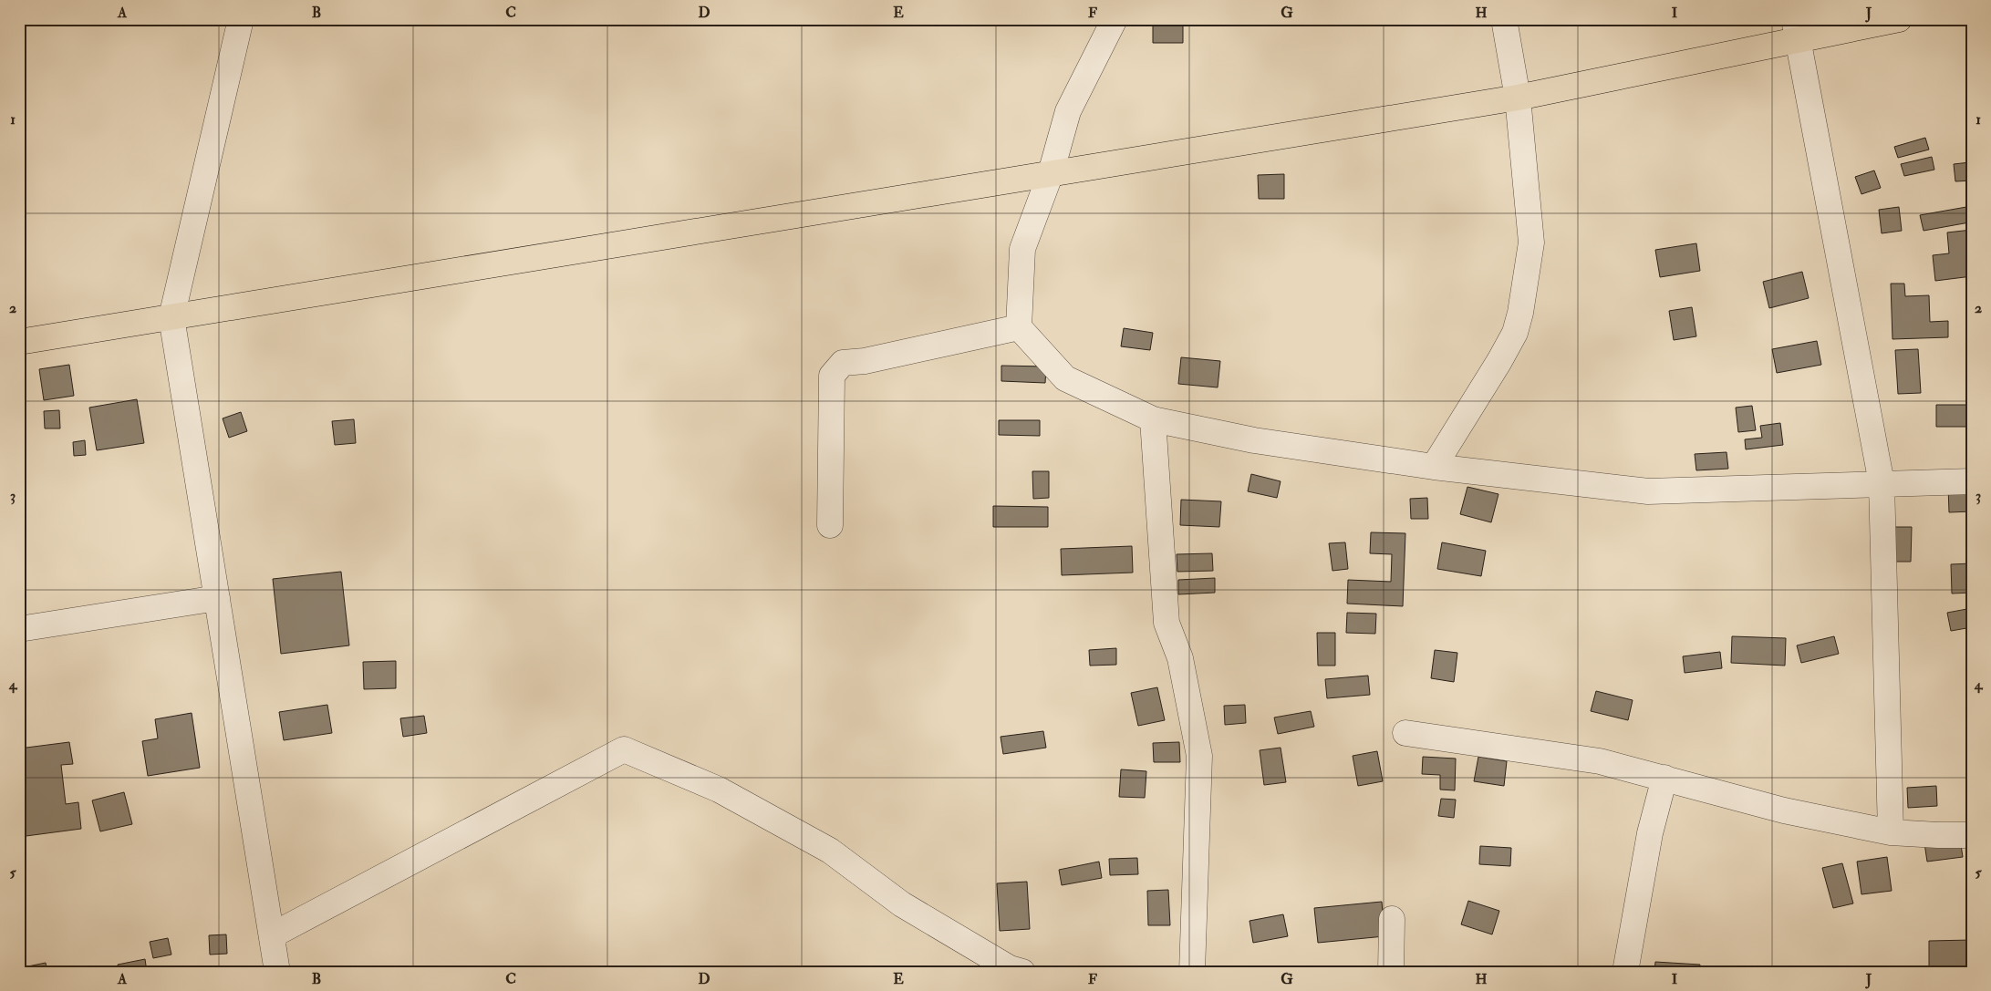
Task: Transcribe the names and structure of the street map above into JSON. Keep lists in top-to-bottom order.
{
  "grid": {
    "columns": [
      "A",
      "B",
      "C",
      "D",
      "E",
      "F",
      "G",
      "H",
      "I",
      "J"
    ],
    "rows": [
      "1",
      "2",
      "3",
      "4",
      "5"
    ]
  }
}
